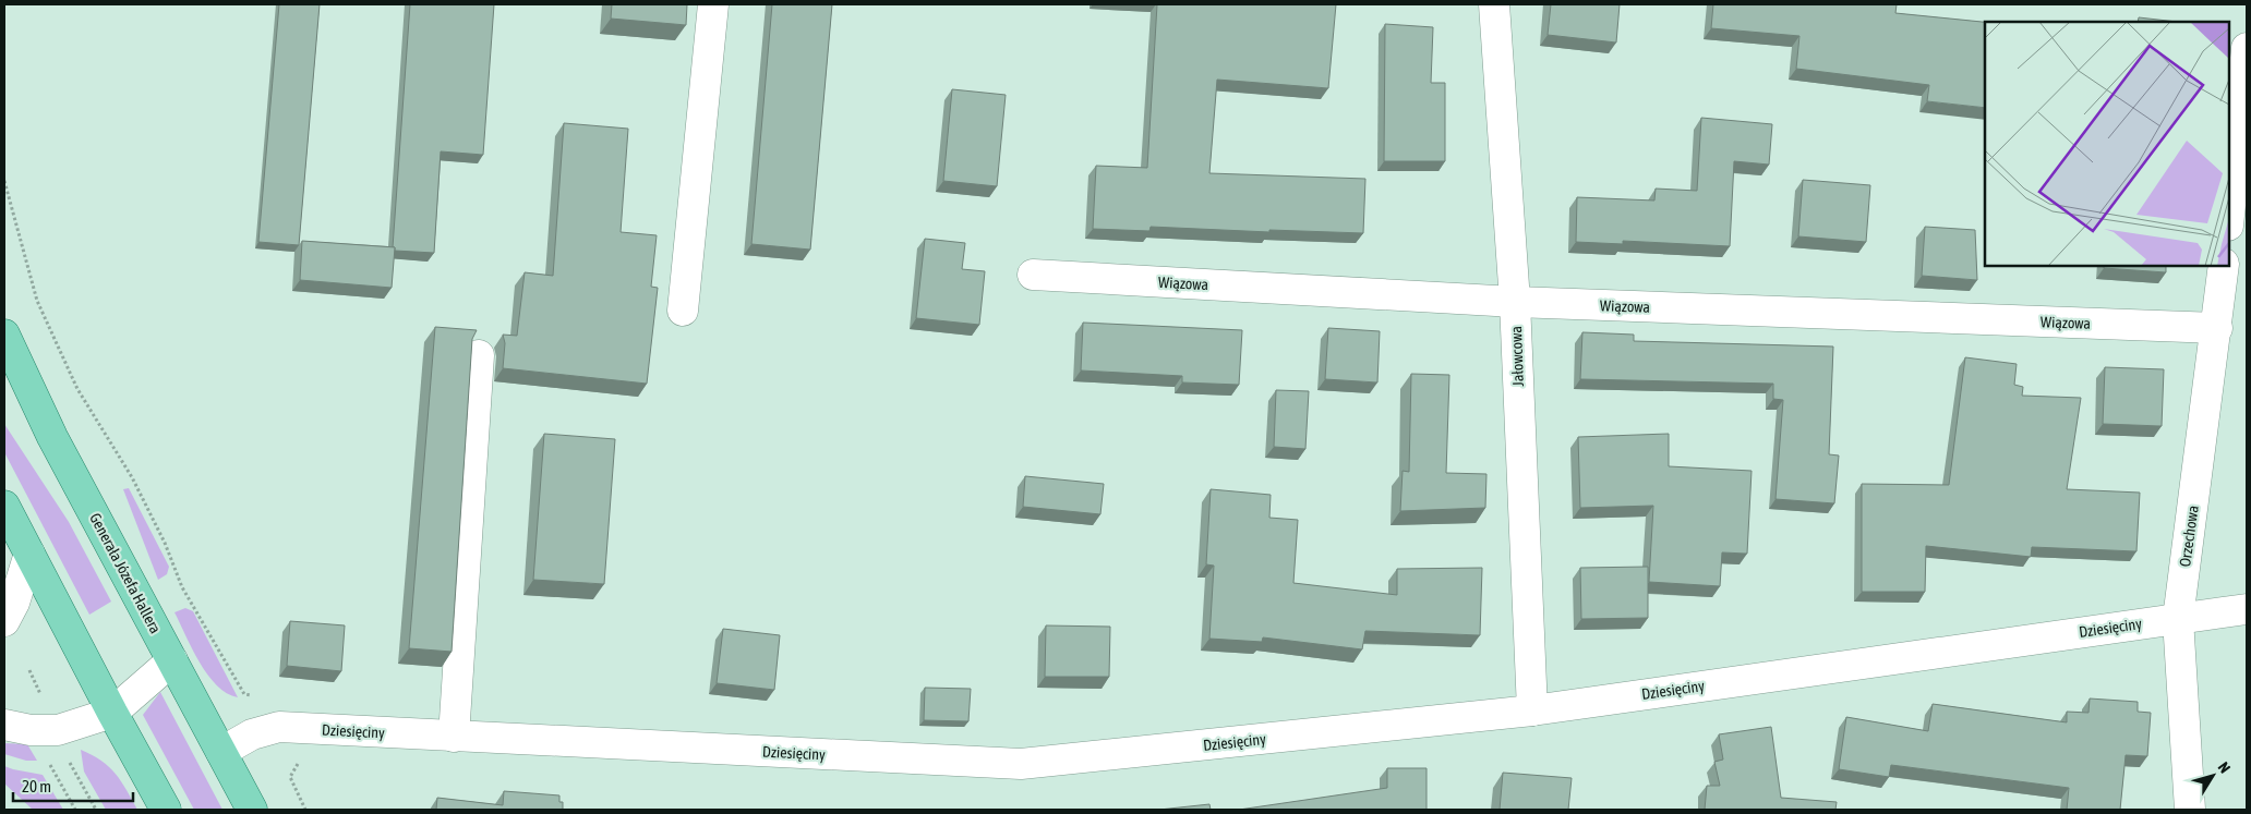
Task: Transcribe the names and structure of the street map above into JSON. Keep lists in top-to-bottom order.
{
  "streets": {
    "main road": ["Generała Józefa Hallera"],
    "street": [
      "Wiązowa",
      "Jałowcowa",
      "Orzechowa",
      "Dziesięciny"
    ]
  },
  "crossings": [
    ["Wiązowa", "Jałowcowa"],
    ["Wiązowa", "Orzechowa"],
    ["Jałowcowa", "Dziesięciny"],
    ["Orzechowa", "Dziesięciny"],
    ["Generała Józefa Hallera", "Dziesięciny"]
  ],
  "scale_bar": "20 m",
  "north": "top right"
}
